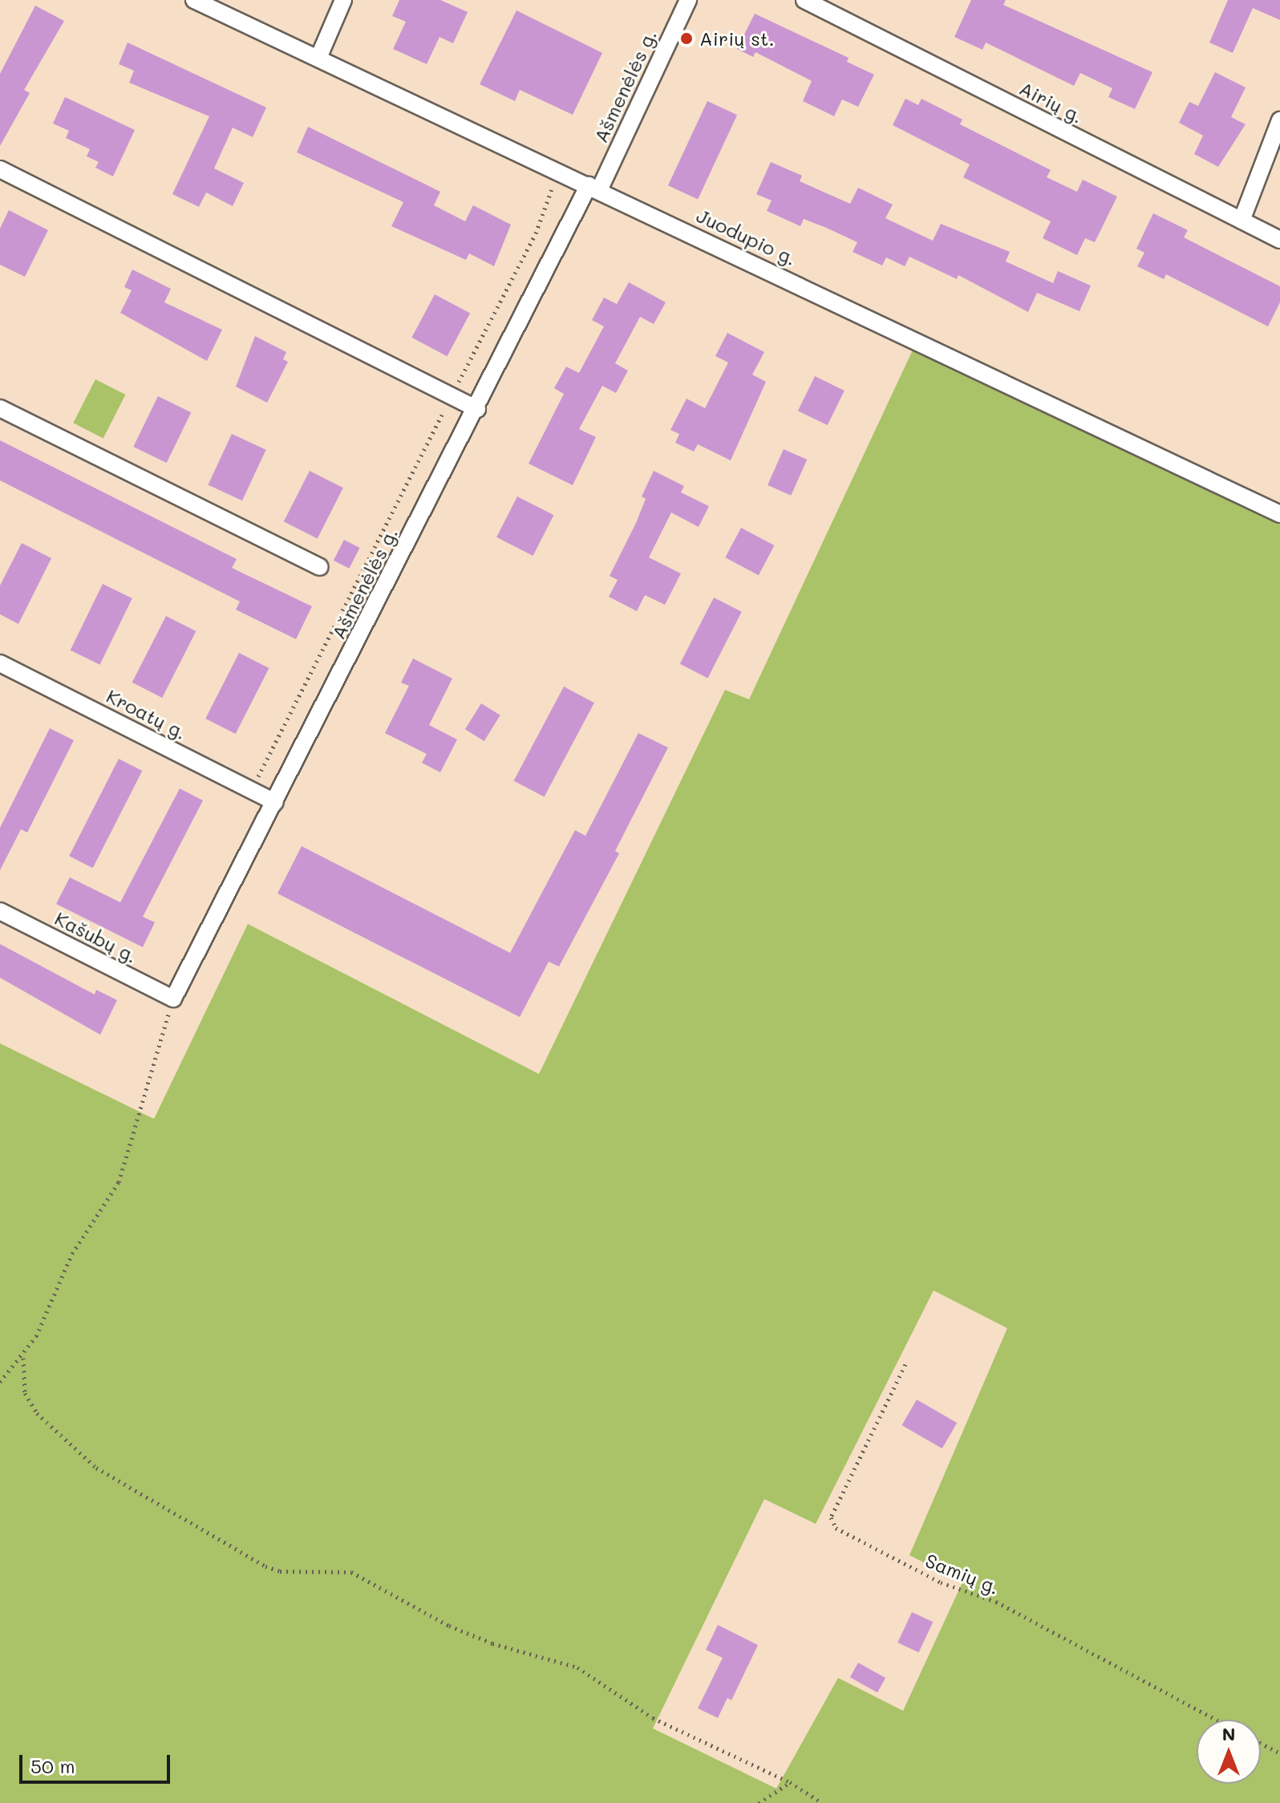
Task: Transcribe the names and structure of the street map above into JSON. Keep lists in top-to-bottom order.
{
  "streets": {
    "street": [
      "Ašmenėlės g.",
      "Airių g.",
      "Juodupio g.",
      "Kroatų g.",
      "Kašubų g."
    ],
    "path": ["Samių g."]
  },
  "crossings": [
    ["Ašmenėlės g.", "Juodupio g."],
    ["Ašmenėlės g.", "Kroatų g."],
    ["Ašmenėlės g.", "Kašubų g."]
  ],
  "places": ["Airių st."],
  "scale_bar": "50 m",
  "north": "top"
}
